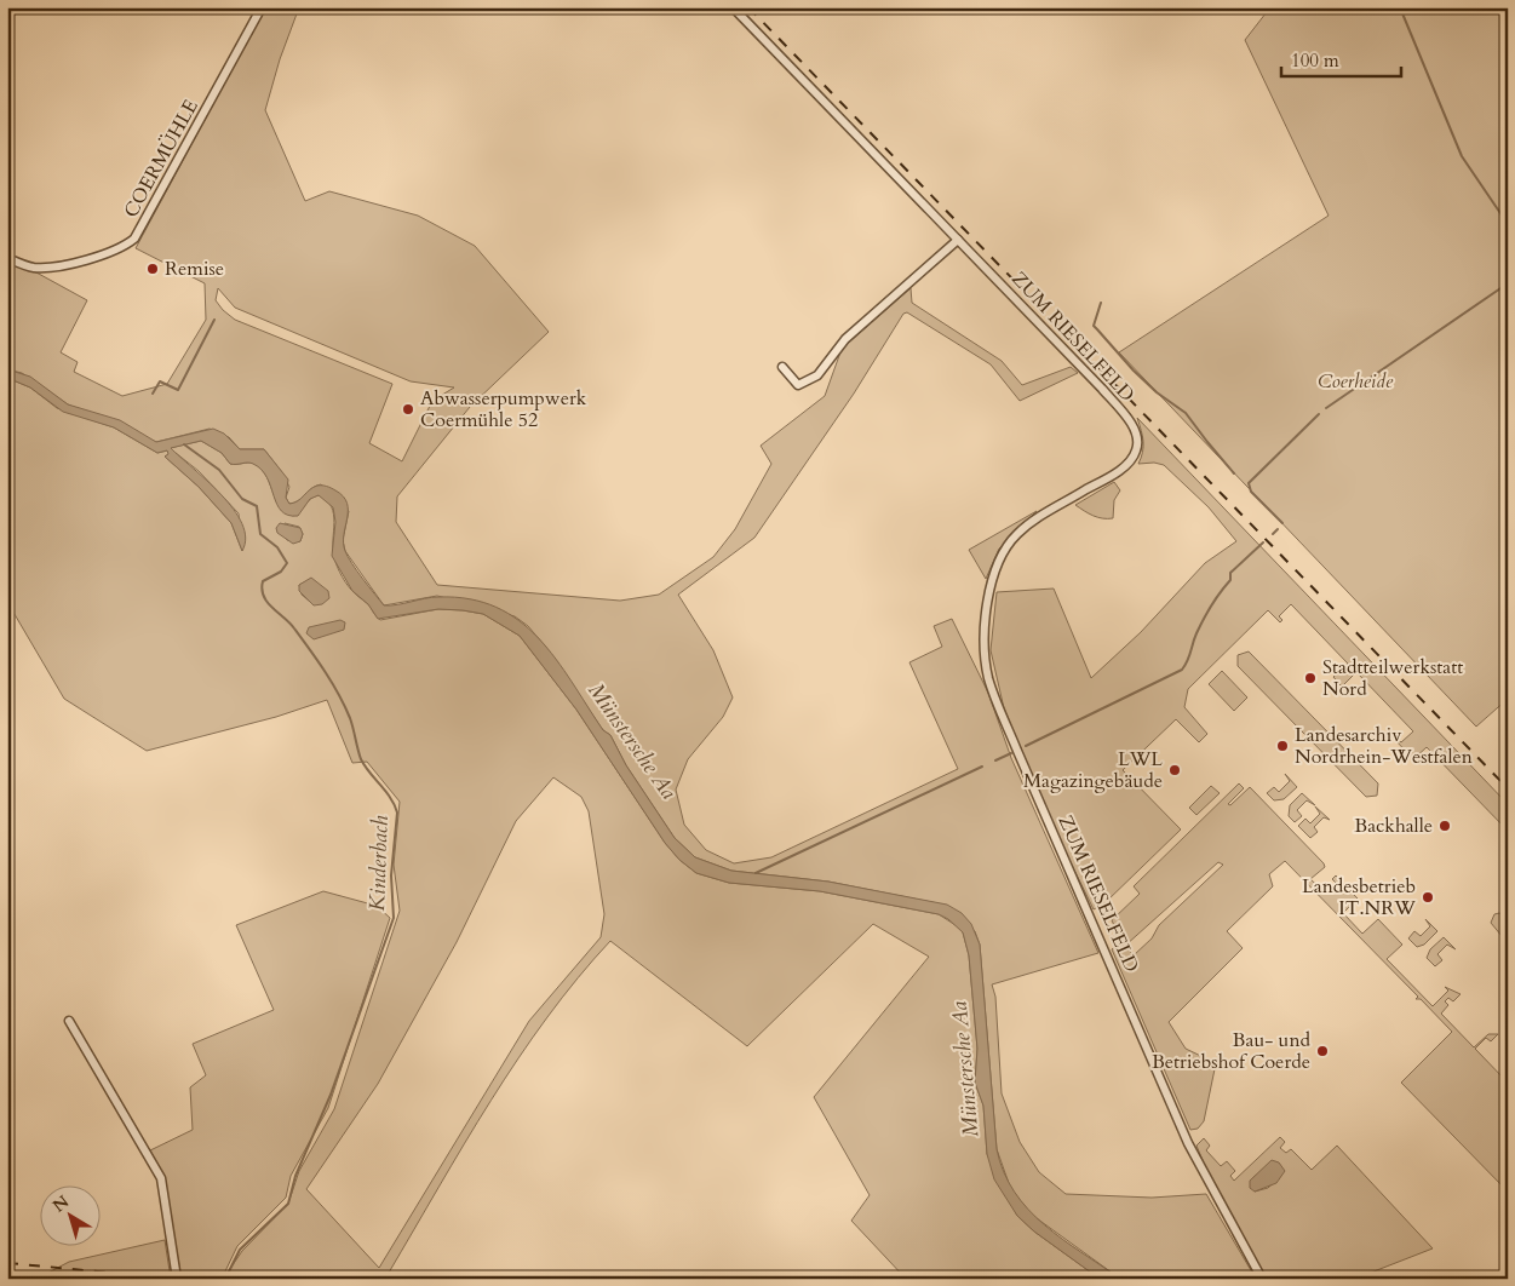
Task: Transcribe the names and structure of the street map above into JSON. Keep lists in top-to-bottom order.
{
  "streets": {
    "street": ["COERMÜHLE", "ZUM RIESELFELD"]
  },
  "water": ["Münstersche Aa", "Kinderbach"],
  "parks": ["Coerheide"],
  "places": [
    "Remise",
    "Abwasserpumpwerk Coermühle 52",
    "Stadtteilwerkstatt Nord",
    "Landesarchiv Nordrhein-Westfalen",
    "LWL Magazingebäude",
    "Backhalle",
    "Landesbetrieb IT.NRW",
    "Bau- und Betriebshof Coerde"
  ],
  "scale_bar": "100 m",
  "north": "top left"
}
